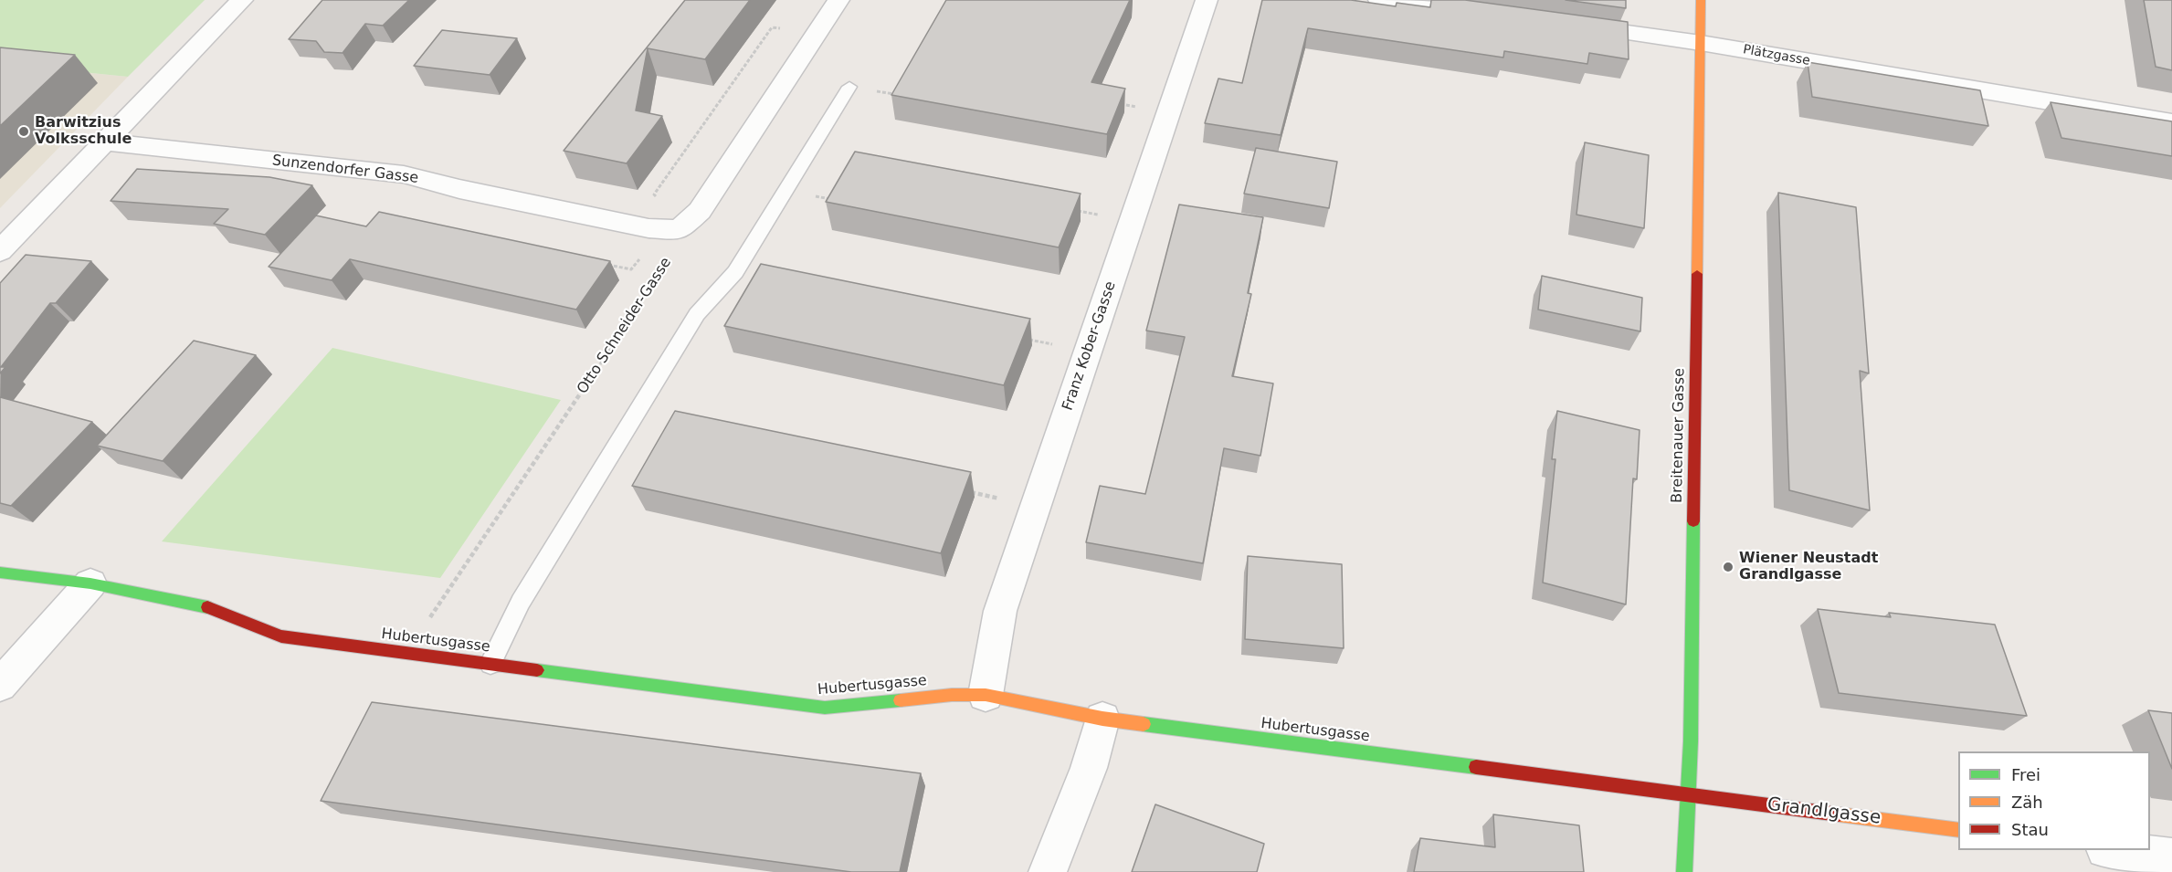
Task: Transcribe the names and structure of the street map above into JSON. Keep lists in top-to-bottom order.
{
  "streets": {
    "street": [
      "Plätzgasse",
      "Sunzendorfer Gasse",
      "Franz Kober-Gasse",
      "Breitenauer Gasse",
      "Hubertusgasse",
      "Grandlgasse"
    ],
    "path": ["Otto Schneider-Gasse"]
  },
  "crossings": [
    ["Plätzgasse", "Breitenauer Gasse"],
    ["Sunzendorfer Gasse", "Otto Schneider-Gasse"],
    ["Otto Schneider-Gasse", "Hubertusgasse"],
    ["Franz Kober-Gasse", "Hubertusgasse"],
    ["Breitenauer Gasse", "Hubertusgasse"],
    ["Breitenauer Gasse", "Grandlgasse"],
    ["Hubertusgasse", "Grandlgasse"]
  ],
  "places": ["Barwitzius Volksschule", "Wiener Neustadt Grandlgasse"],
  "legend": ["Frei", "Zäh", "Stau"]
}
